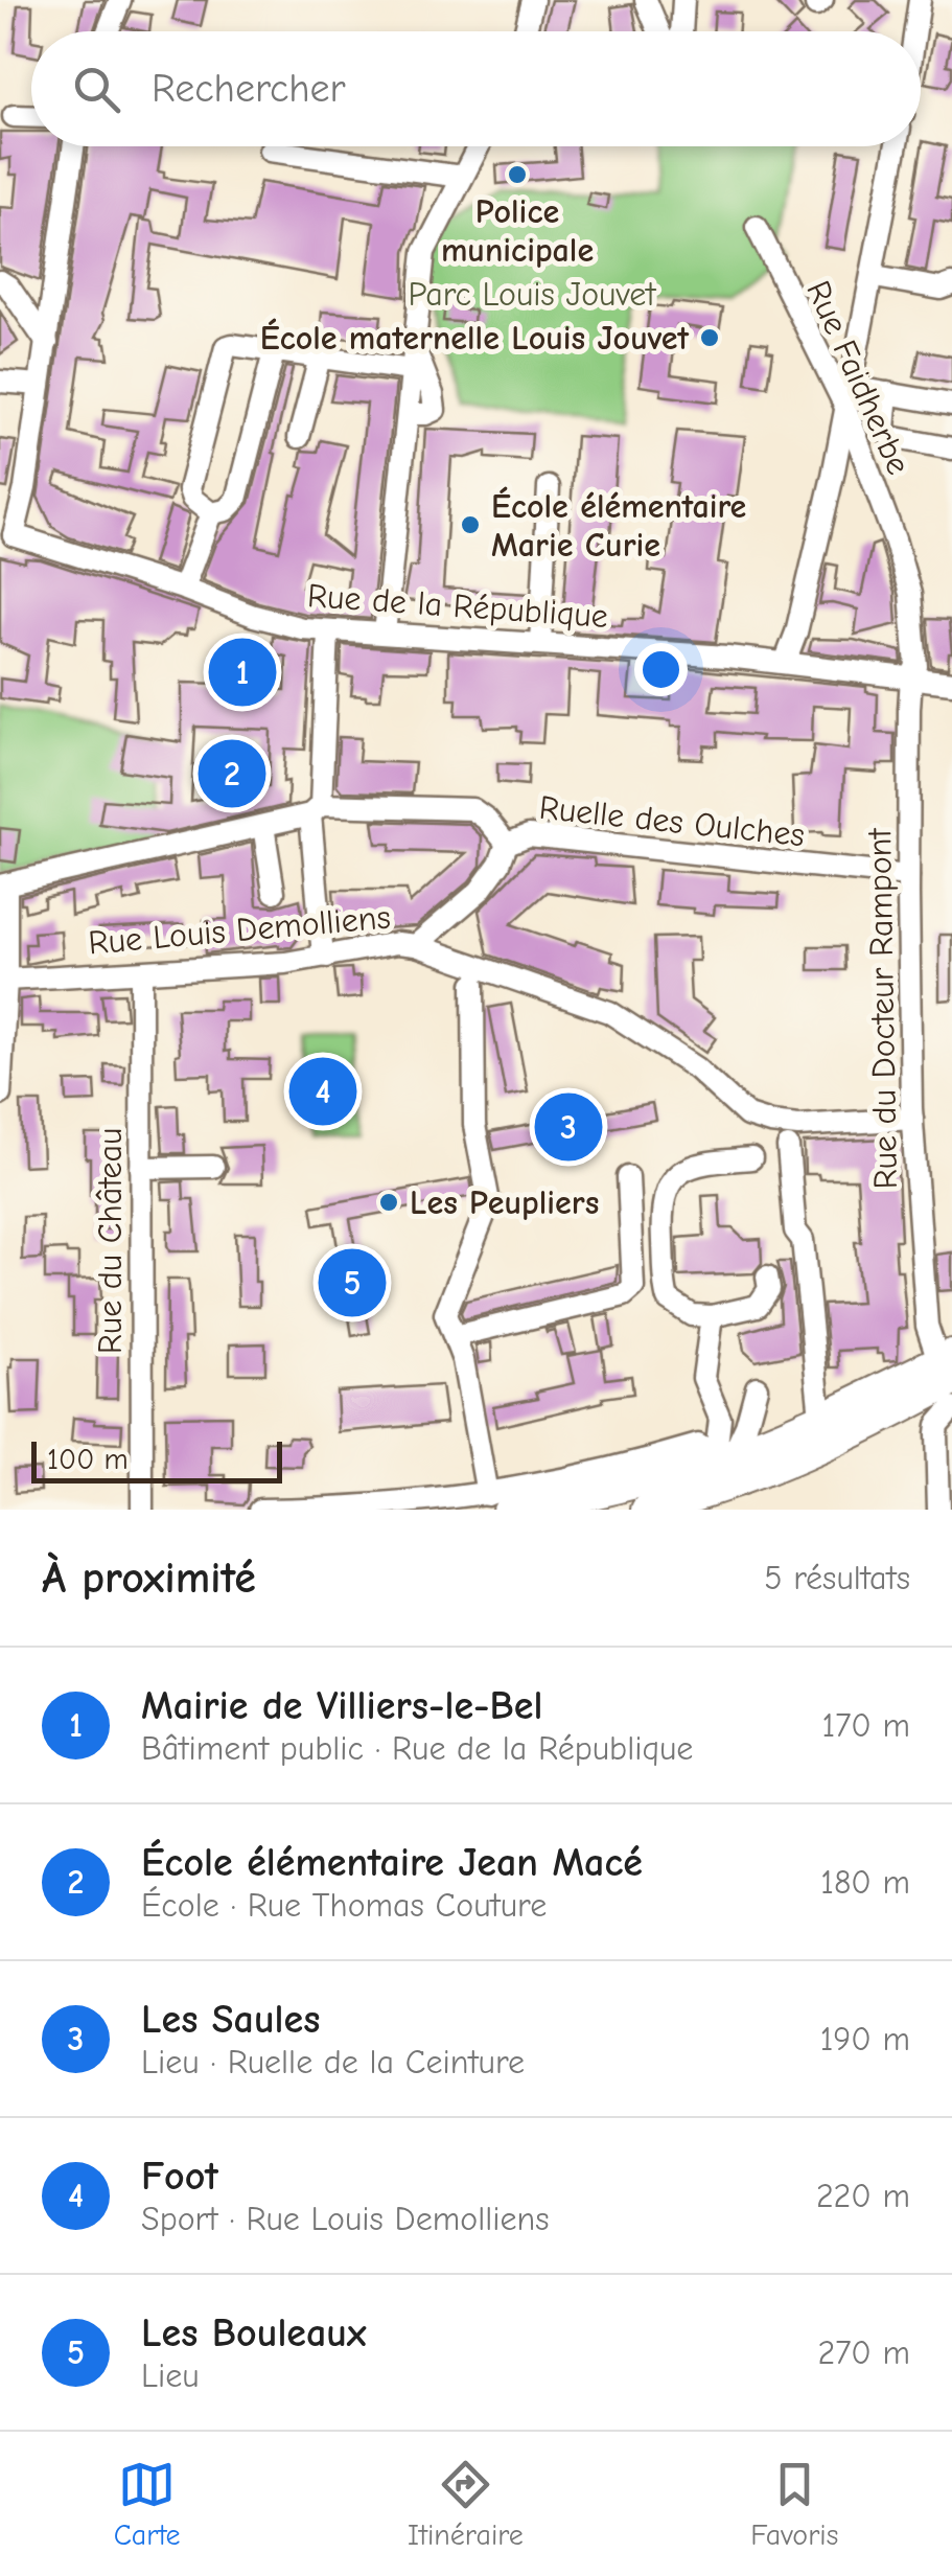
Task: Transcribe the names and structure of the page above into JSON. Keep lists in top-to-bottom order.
{
  "streets": {
    "street": [
      "Rue Faidherbe",
      "Rue de la République",
      "Ruelle des Oulches",
      "Rue Louis Demolliens",
      "Rue du Docteur Rampont",
      "Rue du Château"
    ]
  },
  "crossings": [
    ["Rue Faidherbe", "Rue de la République"],
    ["Rue Faidherbe", "Rue du Docteur Rampont"],
    ["Rue de la République", "Rue du Docteur Rampont"],
    ["Ruelle des Oulches", "Rue Louis Demolliens"],
    ["Ruelle des Oulches", "Rue du Docteur Rampont"],
    ["Rue Louis Demolliens", "Rue du Château"]
  ],
  "parks": ["Parc Louis Jouvet"],
  "places": [
    "Police municipale",
    "École maternelle Louis Jouvet",
    "École élémentaire Marie Curie",
    "Les Peupliers"
  ],
  "scale_bar": "100 m",
  "page": {
    "search": "Rechercher",
    "pins": [
      "1",
      "2",
      "4",
      "3",
      "5"
    ],
    "scale": "100 m",
    "heading": ["À proximité", "5 résultats"],
    "list": [
      {
        "mark": "1",
        "name": "Mairie de Villiers-le-Bel",
        "note": "Bâtiment public · Rue de la République",
        "value": "170 m"
      },
      {
        "mark": "2",
        "name": "École élémentaire Jean Macé",
        "note": "École · Rue Thomas Couture",
        "value": "180 m"
      },
      {
        "mark": "3",
        "name": "Les Saules",
        "note": "Lieu · Ruelle de la Ceinture",
        "value": "190 m"
      },
      {
        "mark": "4",
        "name": "Foot",
        "note": "Sport · Rue Louis Demolliens",
        "value": "220 m"
      },
      {
        "mark": "5",
        "name": "Les Bouleaux",
        "note": "Lieu",
        "value": "270 m"
      }
    ],
    "nav": ["Carte", "Itinéraire", "Favoris"]
  }
}
